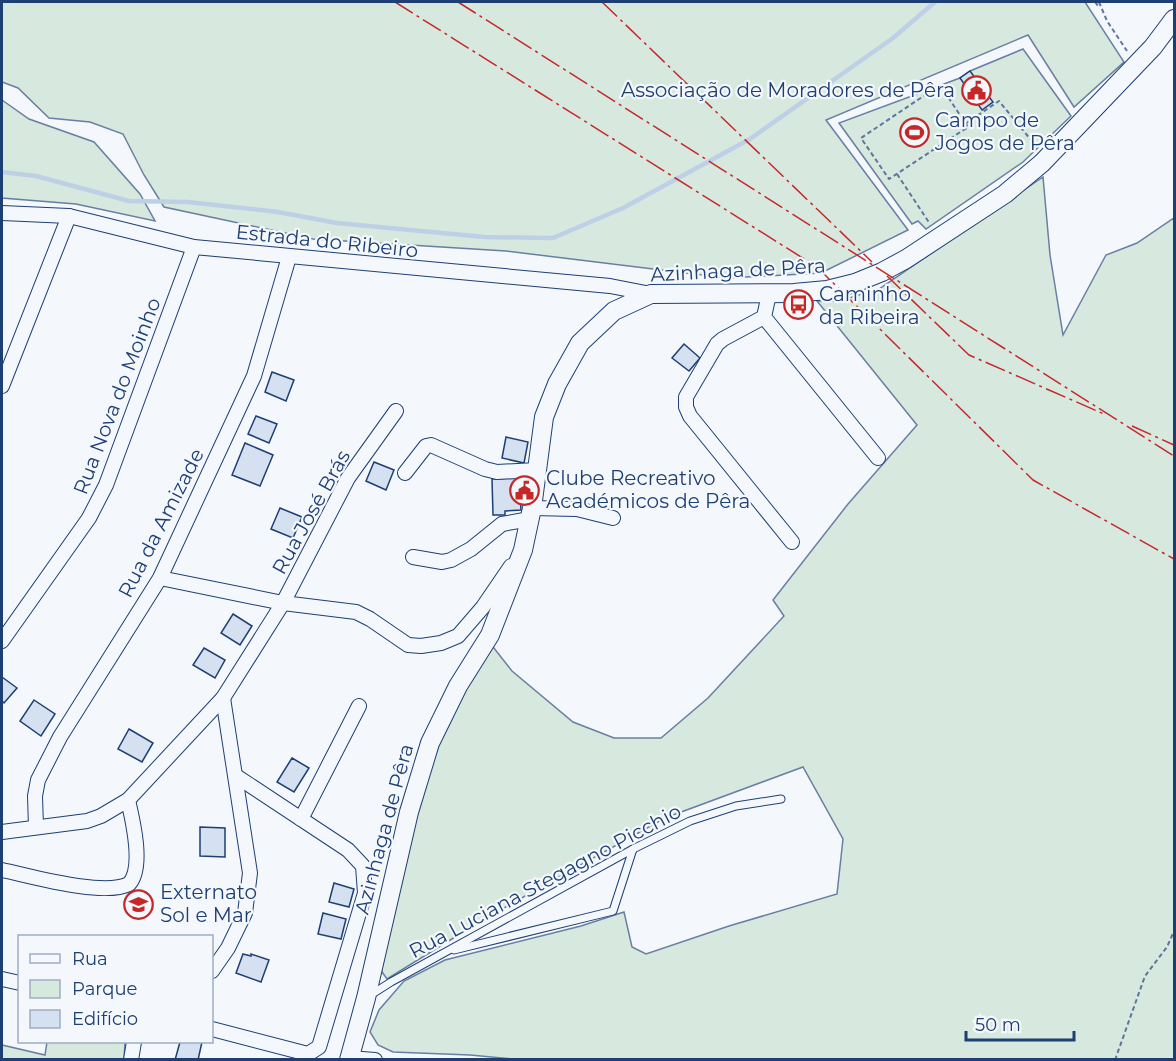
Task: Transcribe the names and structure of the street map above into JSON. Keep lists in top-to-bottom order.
{
  "streets": {
    "street": [
      "Estrada do Ribeiro",
      "Azinhaga de Pêra",
      "Rua Nova do Moinho",
      "Rua José Brás",
      "Rua da Amizade"
    ],
    "lane": ["Rua Luciana Stegagno Picchio"]
  },
  "crossings": [
    ["Estrada do Ribeiro", "Azinhaga de Pêra"],
    ["Estrada do Ribeiro", "Rua Nova do Moinho"],
    ["Estrada do Ribeiro", "Rua da Amizade"],
    ["Azinhaga de Pêra", "Rua Luciana Stegagno Picchio"],
    ["Rua José Brás", "Rua da Amizade"]
  ],
  "places": {
    "public building": ["Associação de Moradores de Pêra", "Clube Recreativo Académicos de Pêra"],
    "sports": ["Campo de Jogos de Pêra"],
    "bus stop": ["Caminho da Ribeira"],
    "school or university": ["Externato Sol e Mar"]
  },
  "legend": ["Rua", "Parque", "Edifício"],
  "scale_bar": "50 m"
}
